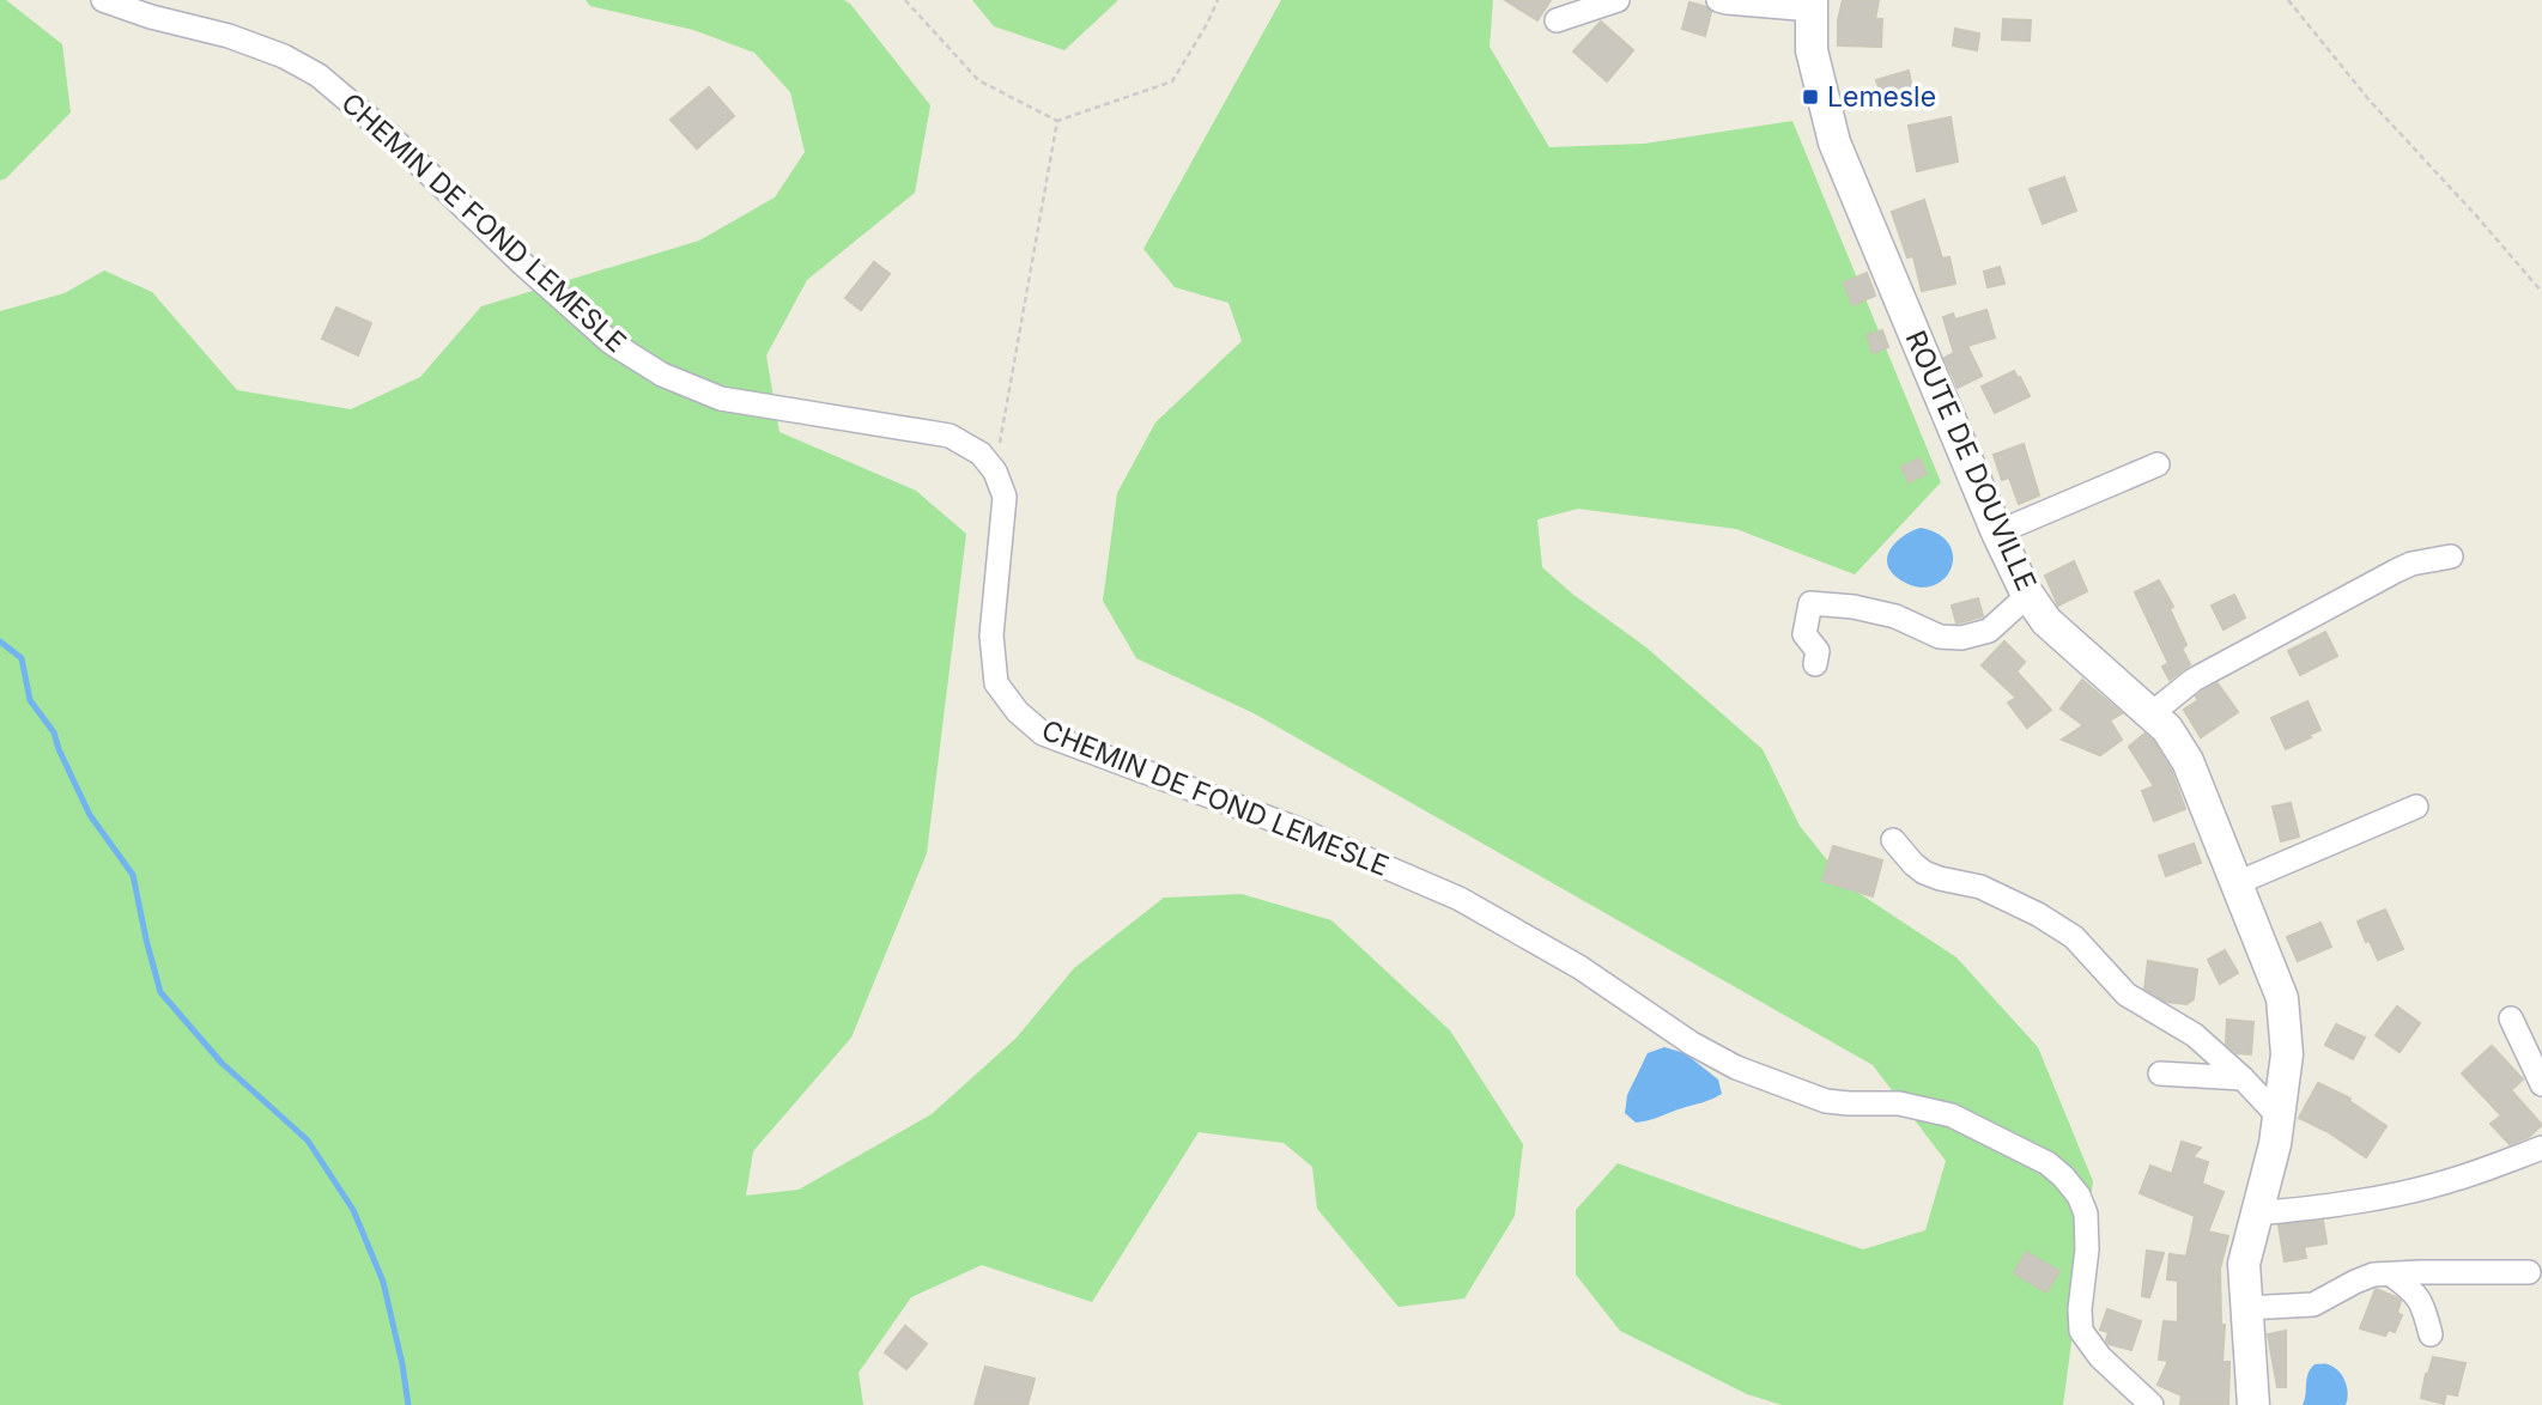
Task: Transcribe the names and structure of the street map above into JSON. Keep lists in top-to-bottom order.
{
  "streets": {
    "main road": ["ROUTE DE DOUVILLE"],
    "street": ["CHEMIN DE FOND LEMESLE"]
  },
  "places": {
    "transit": ["Lemesle"]
  }
}
